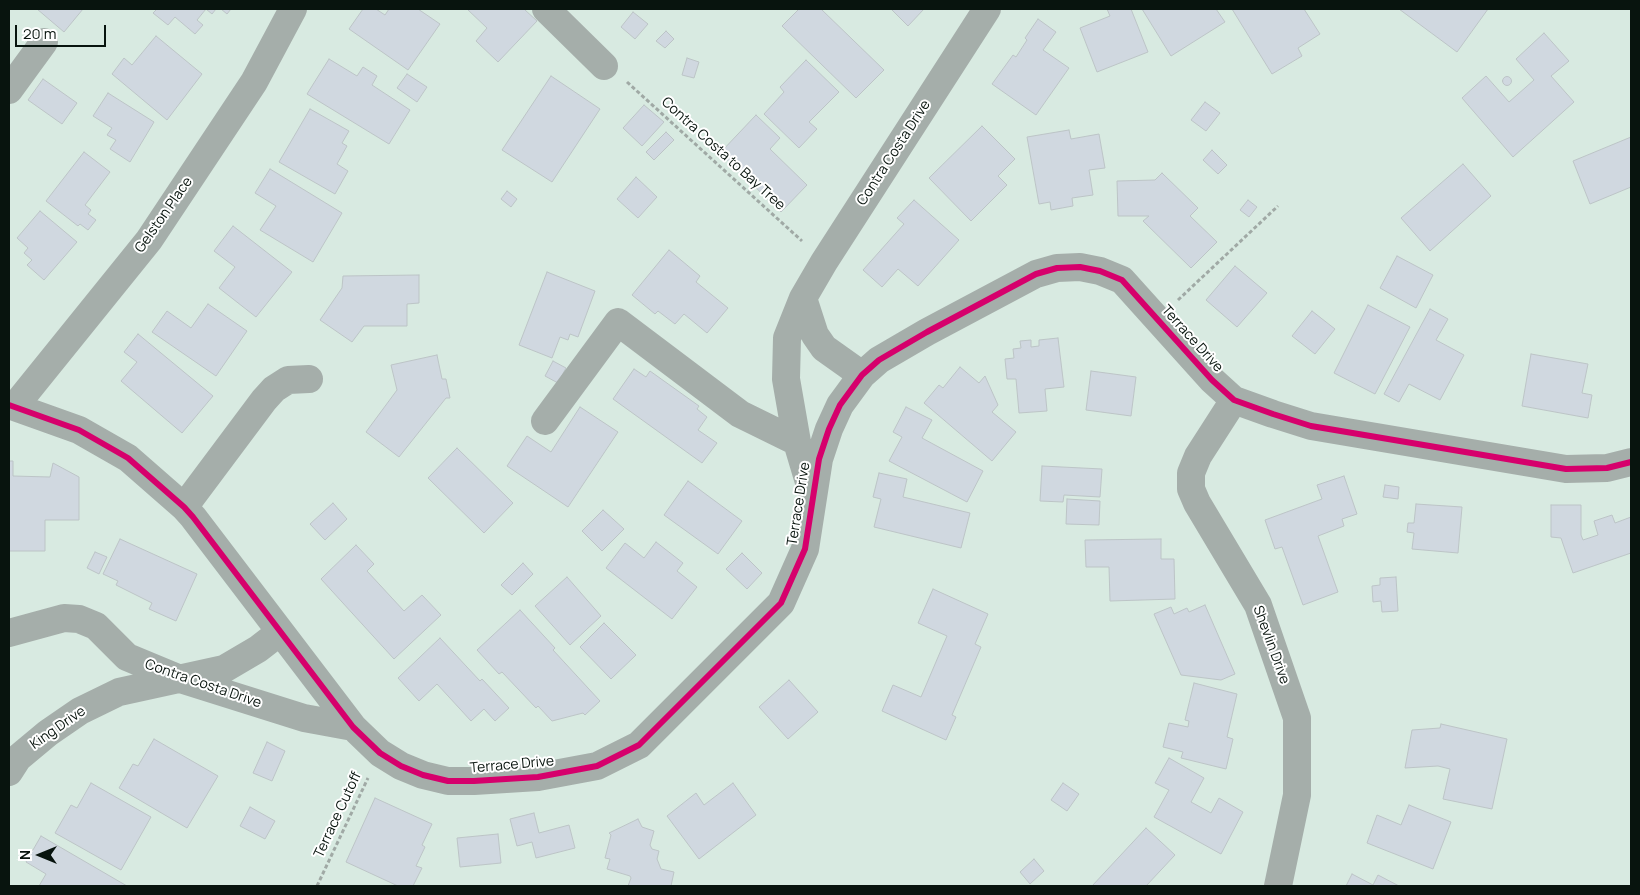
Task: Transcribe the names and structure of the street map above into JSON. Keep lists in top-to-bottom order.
{
  "streets": {
    "street": [
      "Contra Costa Drive",
      "Gelston Place",
      "Terrace Drive",
      "Shevlin Drive",
      "King Drive"
    ],
    "path": ["Contra Costa to Bay Tree", "Terrace Cutoff"]
  },
  "crossings": [
    ["Contra Costa Drive", "Contra Costa to Bay Tree"],
    ["Contra Costa Drive", "Terrace Drive"],
    ["Contra Costa Drive", "King Drive"],
    ["Gelston Place", "Terrace Drive"],
    ["Terrace Drive", "Shevlin Drive"],
    ["Terrace Drive", "King Drive"],
    ["Terrace Drive", "Terrace Cutoff"]
  ],
  "scale_bar": "20 m",
  "north": "left"
}
